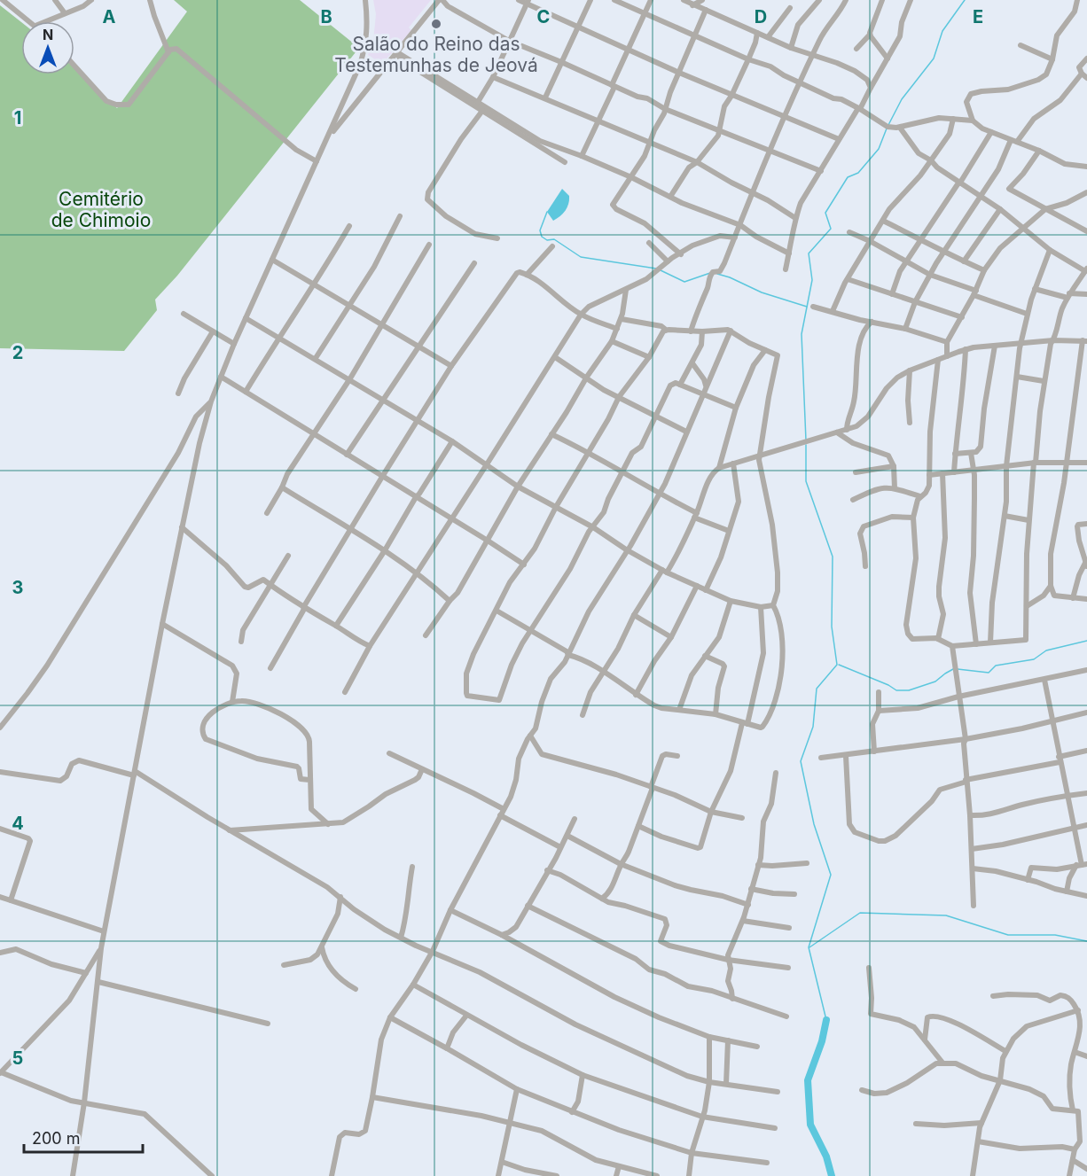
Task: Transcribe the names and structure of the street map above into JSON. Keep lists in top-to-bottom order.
{
  "parks": ["Cemitério de Chimoio"],
  "places": ["Salão do Reino das Testemunhas de Jeová"],
  "scale_bar": "200 m",
  "north": "top",
  "grid": {
    "columns": [
      "A",
      "B",
      "C",
      "D",
      "E"
    ],
    "rows": [
      "1",
      "2",
      "3",
      "4",
      "5"
    ]
  }
}
